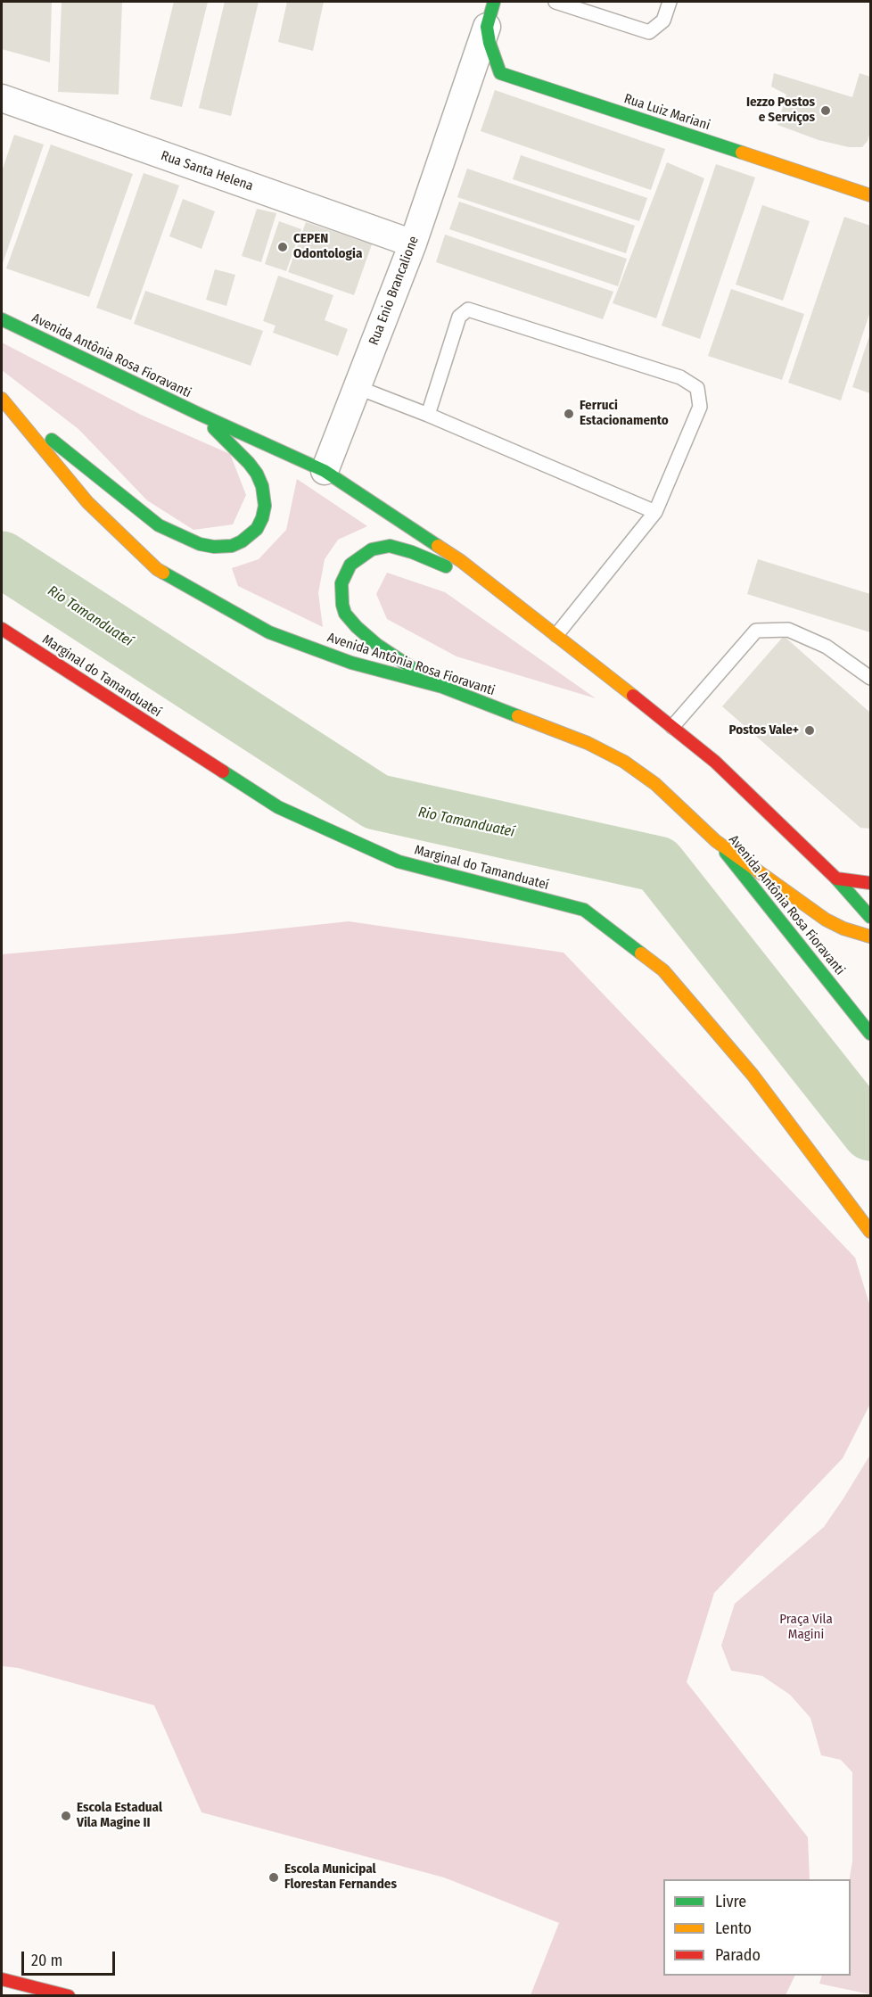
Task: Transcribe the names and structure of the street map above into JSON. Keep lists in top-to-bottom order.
{
  "streets": {
    "main road": [
      "Rua Luiz Mariani",
      "Rua Enio Brancalione",
      "Avenida Antônia Rosa Fioravanti",
      "Marginal do Tamanduateí"
    ],
    "street": ["Rua Santa Helena"]
  },
  "crossings": [
    ["Rua Luiz Mariani", "Rua Enio Brancalione"],
    ["Rua Santa Helena", "Rua Enio Brancalione"],
    ["Rua Enio Brancalione", "Avenida Antônia Rosa Fioravanti"]
  ],
  "water": ["Rio Tamanduateí"],
  "parks": ["Praça Vila Magini"],
  "places": [
    "Iezzo Postos e Serviços",
    "CEPEN Odontologia",
    "Ferruci Estacionamento",
    "Postos Vale+",
    "Escola Estadual Vila Magine II",
    "Escola Municipal Florestan Fernandes"
  ],
  "legend": ["Livre", "Lento", "Parado"],
  "scale_bar": "20 m"
}
